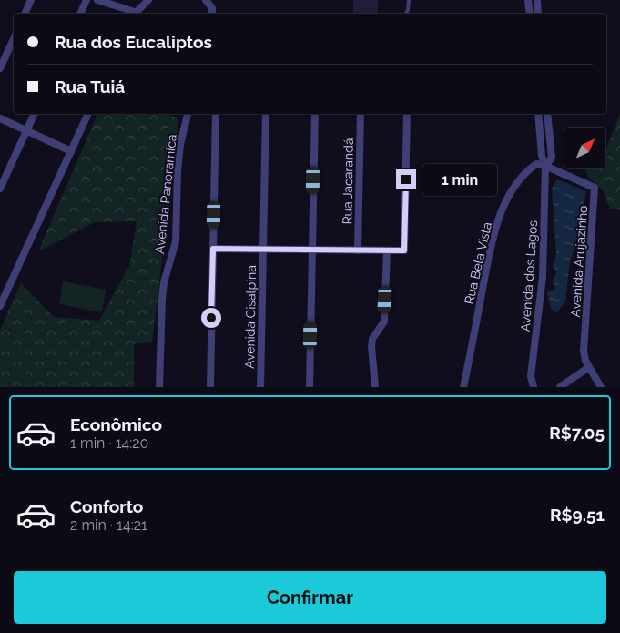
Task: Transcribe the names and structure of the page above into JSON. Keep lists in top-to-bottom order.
{
  "streets": {
    "street": [
      "Rua Jacarandá",
      "Avenida Panoramica",
      "Avenida Arujazinho",
      "Rua Bela Vista",
      "Avenida dos Lagos",
      "Avenida Cisalpina"
    ]
  },
  "crossings": [
    ["Avenida Arujazinho", "Rua Bela Vista"],
    ["Avenida Arujazinho", "Avenida dos Lagos"],
    ["Rua Bela Vista", "Avenida dos Lagos"]
  ],
  "north": "top right",
  "page": {
    "banner": ["Rua dos Eucaliptos", "Rua Tuiá"],
    "bubble": "1 min",
    "list": [
      {
        "name": "Econômico",
        "note": "1 min · 14:20",
        "value": "R$7.05"
      },
      {
        "name": "Conforto",
        "note": "2 min · 14:21",
        "value": "R$9.51"
      }
    ],
    "buttons": "Confirmar"
  }
}
